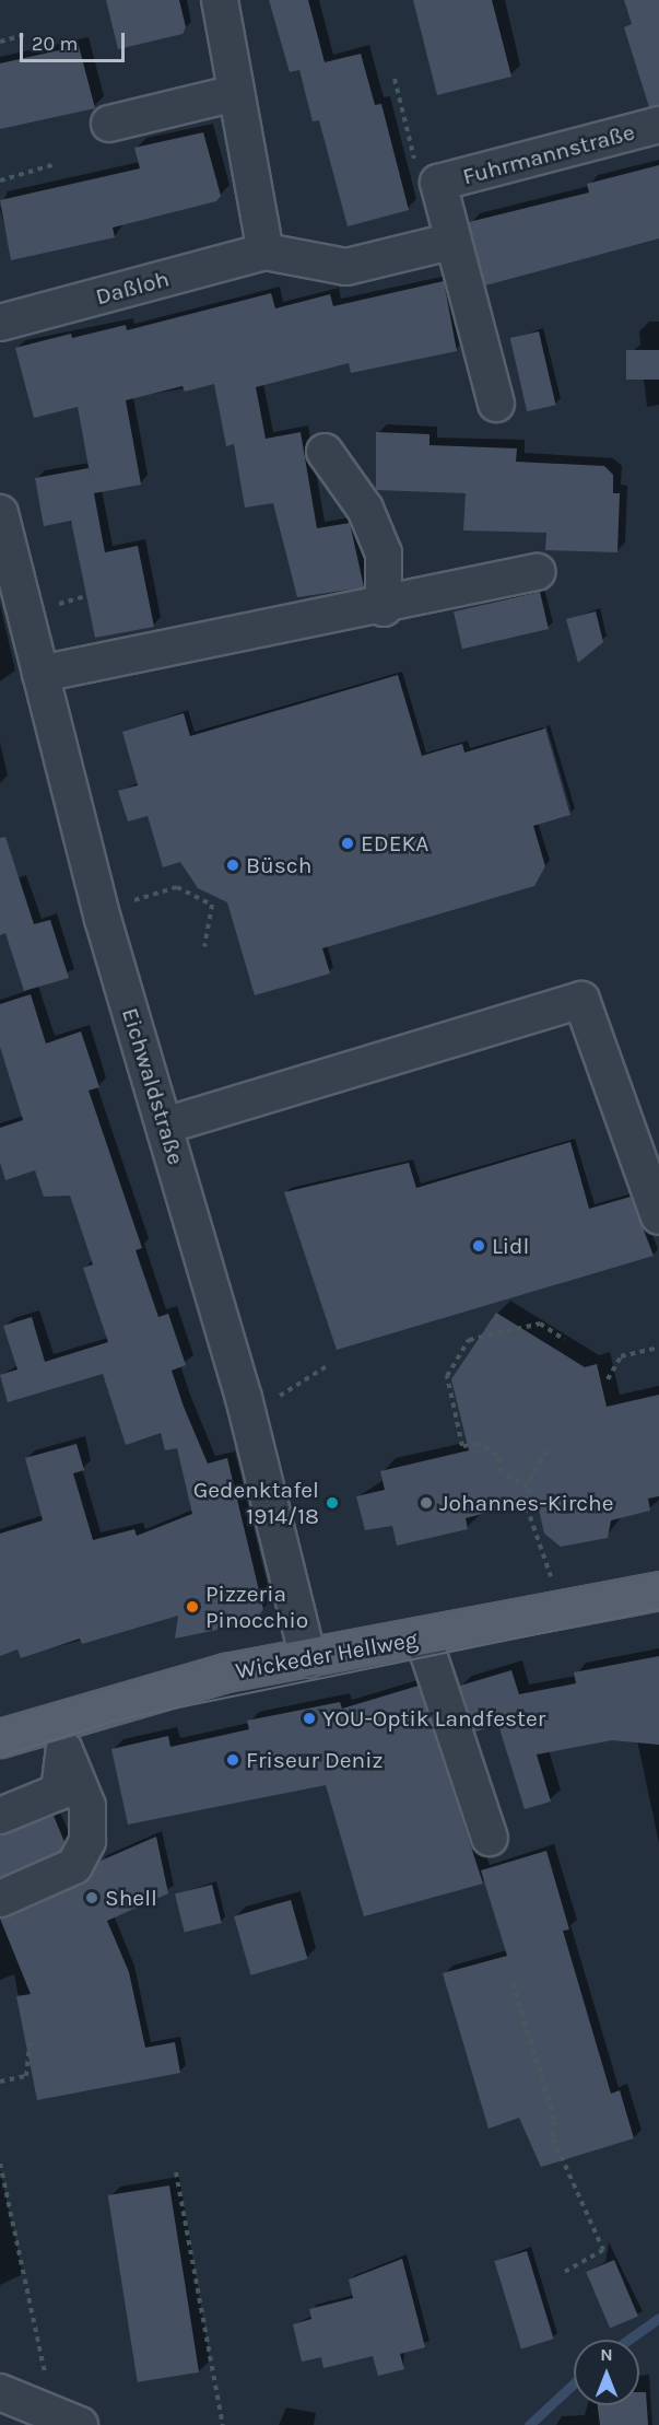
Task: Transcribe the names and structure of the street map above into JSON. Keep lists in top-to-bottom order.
{
  "streets": {
    "main road": ["Wickeder Hellweg"],
    "street": ["Fuhrmannstraße", "Daßloh", "Eichwaldstraße"]
  },
  "crossings": [
    ["Eichwaldstraße", "Wickeder Hellweg"]
  ],
  "places": [
    "EDEKA",
    "Büsch",
    "Lidl",
    "Gedenktafel 1914/18",
    "Johannes-Kirche",
    "Pizzeria Pinocchio",
    "YOU-Optik Landfester",
    "Friseur Deniz",
    "Shell"
  ],
  "scale_bar": "20 m",
  "north": "top"
}
